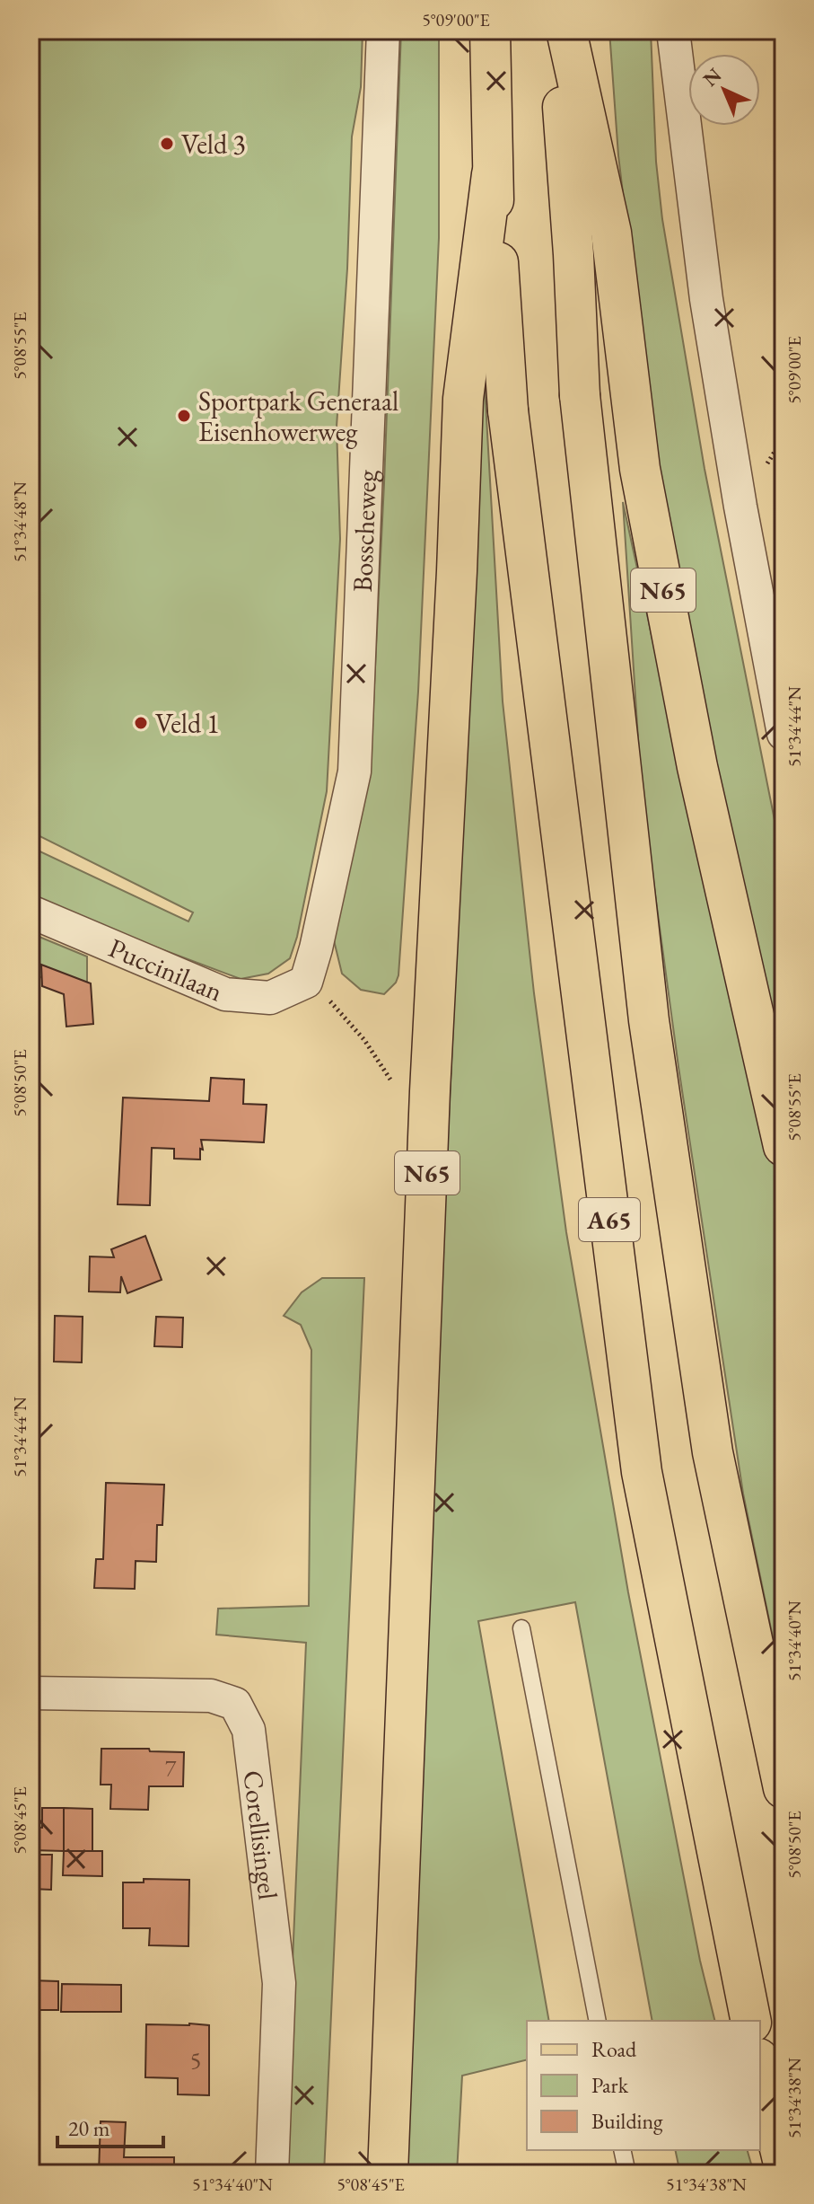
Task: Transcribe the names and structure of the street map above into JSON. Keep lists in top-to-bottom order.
{
  "streets": {
    "main road": ["N65", "A65"],
    "street": ["Bosscheweg", "Puccinilaan", "Corellisingel"]
  },
  "crossings": [
    ["Bosscheweg", "Puccinilaan"],
    ["N65", "A65"]
  ],
  "places": ["Veld 3", "Sportpark Generaal Eisenhowerweg", "Veld 1"],
  "house_numbers": ["7", "5"],
  "legend": ["Road", "Park", "Building"],
  "scale_bar": "20 m",
  "north": "top left",
  "coordinates": [
    "5°09'00\"E",
    "5°08'55\"E",
    "51°34'48\"N",
    "51°34'44\"N",
    "5°08'50\"E",
    "51°34'40\"N",
    "5°08'45\"E",
    "51°34'38\"N"
  ]
}
